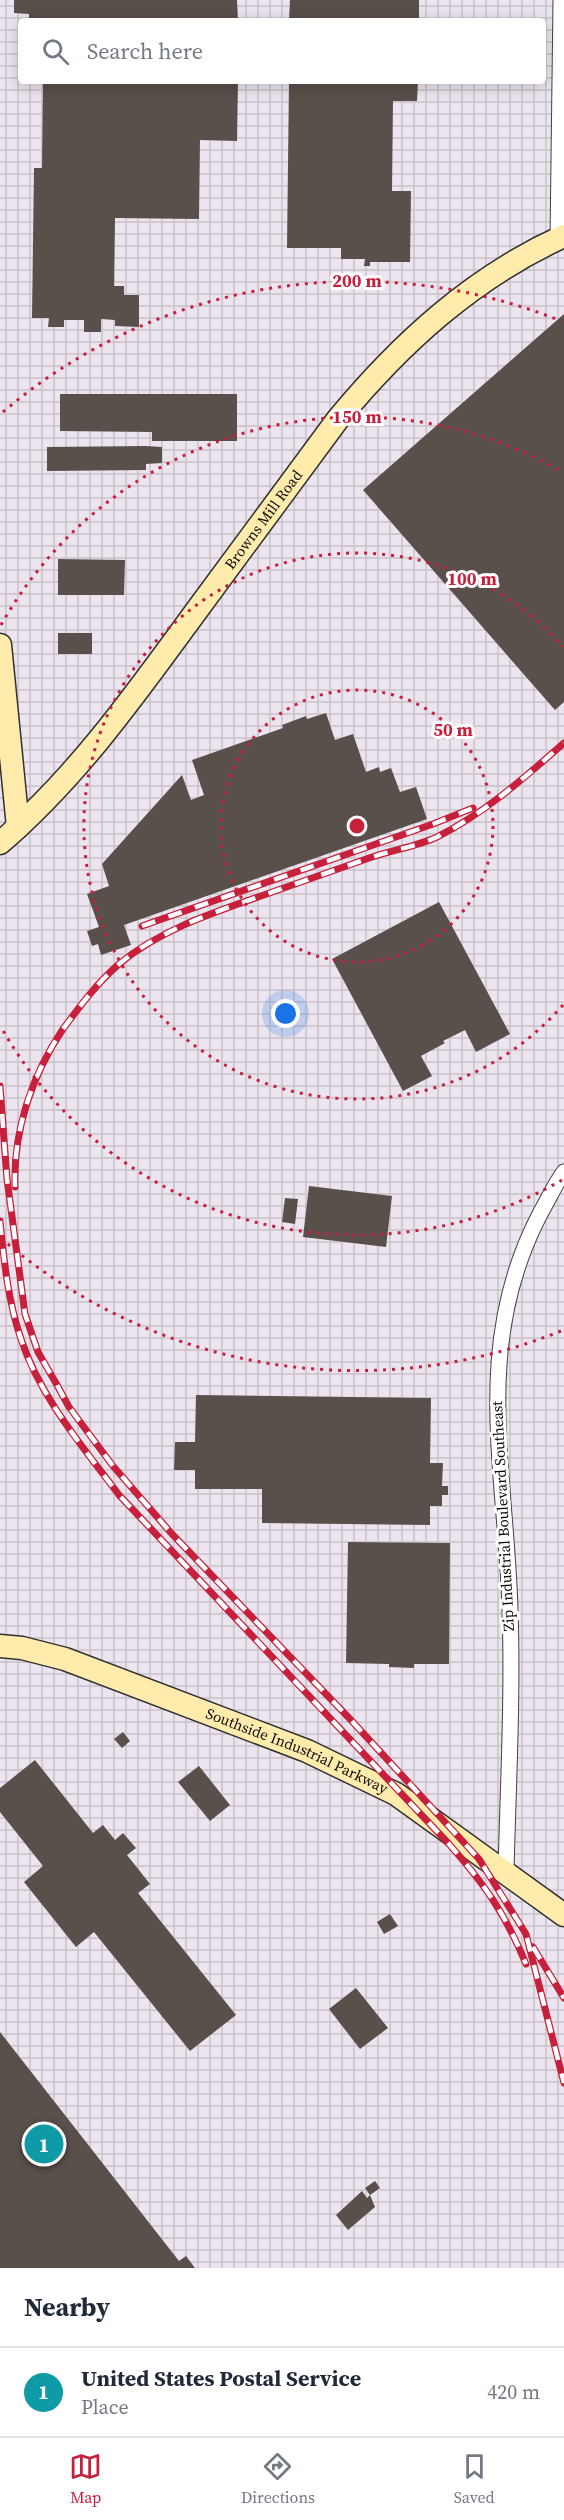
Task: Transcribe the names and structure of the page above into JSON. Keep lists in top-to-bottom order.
{
  "streets": {
    "street": ["Browns Mill Road", "Zip Industrial Boulevard Southeast", "Southside Industrial Parkway"]
  },
  "crossings": [
    ["Zip Industrial Boulevard Southeast", "Southside Industrial Parkway"]
  ],
  "page": {
    "search": "Search here",
    "pins": "1",
    "heading": "Nearby",
    "list": [
      {
        "mark": "1",
        "name": "United States Postal Service",
        "note": "Place",
        "value": "420 m"
      }
    ],
    "nav": ["Map", "Directions", "Saved"]
  },
  "rings": [
    "200 m",
    "150 m",
    "100 m",
    "50 m"
  ]
}
